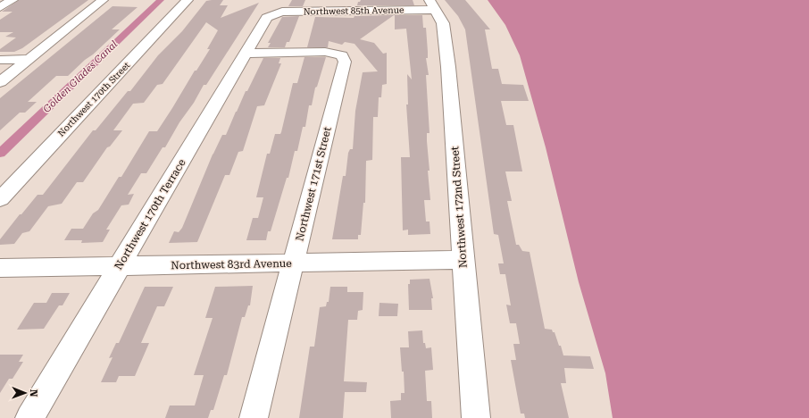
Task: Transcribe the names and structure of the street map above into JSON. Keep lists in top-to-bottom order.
{
  "streets": {
    "street": [
      "Northwest 85th Avenue",
      "Northwest 170th Street",
      "Northwest 171st Street",
      "Northwest 172nd Street",
      "Northwest 170th Terrace",
      "Northwest 83rd Avenue"
    ]
  },
  "crossings": [
    ["Northwest 85th Avenue", "Northwest 172nd Street"],
    ["Northwest 85th Avenue", "Northwest 170th Terrace"],
    ["Northwest 171st Street", "Northwest 170th Terrace"],
    ["Northwest 171st Street", "Northwest 83rd Avenue"],
    ["Northwest 172nd Street", "Northwest 83rd Avenue"],
    ["Northwest 170th Terrace", "Northwest 83rd Avenue"]
  ],
  "water": ["Golden Glades Canal"],
  "north": "right"
}
